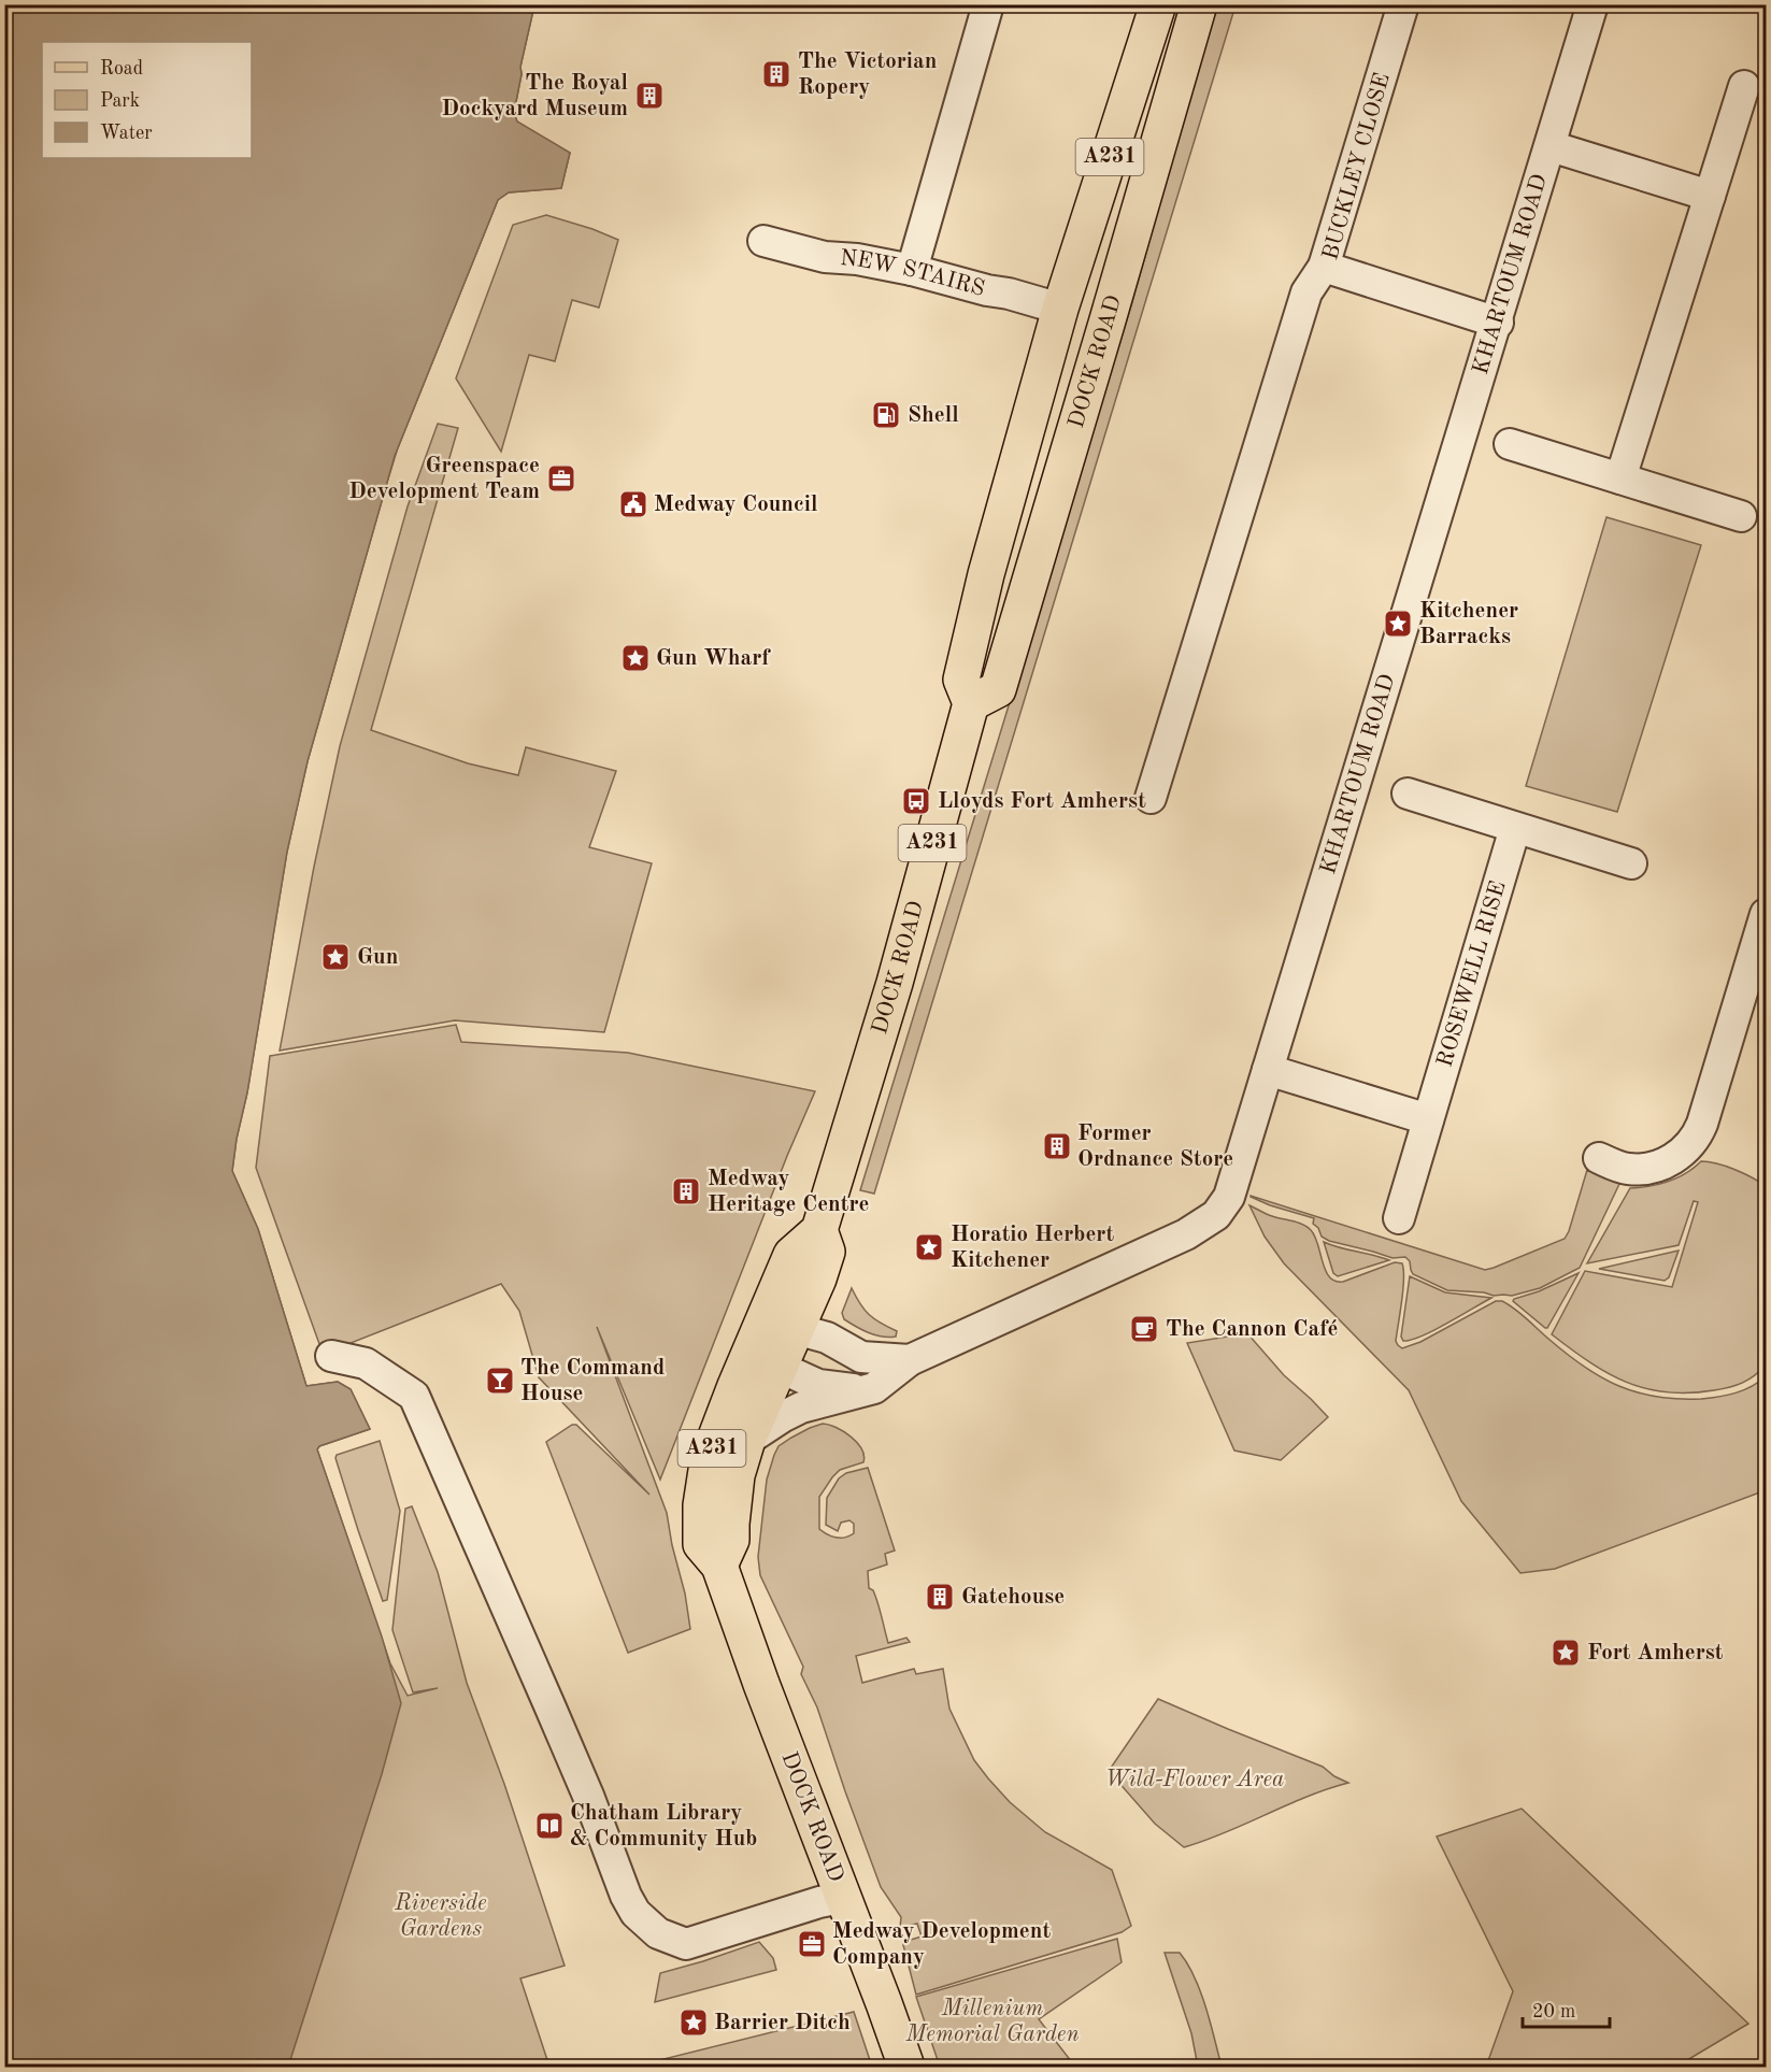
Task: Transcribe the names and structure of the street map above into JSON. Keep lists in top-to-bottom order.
{
  "streets": {
    "main road": ["A231", "DOCK ROAD"],
    "street": [
      "BUCKLEY CLOSE",
      "KHARTOUM ROAD",
      "NEW STAIRS",
      "ROSEWELL RISE"
    ]
  },
  "crossings": [
    ["BUCKLEY CLOSE", "KHARTOUM ROAD"],
    ["KHARTOUM ROAD", "DOCK ROAD"],
    ["NEW STAIRS", "DOCK ROAD"]
  ],
  "parks": ["Wild-Flower Area", "Riverside Gardens", "Millenium Memorial Garden"],
  "places": {
    "building": [
      "The Victorian Ropery",
      "The Royal Dockyard Museum",
      "Former Ordnance Store",
      "Medway Heritage Centre",
      "Gatehouse"
    ],
    "fuel station": ["Shell"],
    "office": ["Greenspace Development Team", "Medway Development Company"],
    "public building": ["Medway Council"],
    "place": [
      "Kitchener Barracks",
      "Gun Wharf",
      "Gun",
      "Horatio Herbert Kitchener",
      "Fort Amherst",
      "Barrier Ditch"
    ],
    "bus stop": ["Lloyds Fort Amherst"],
    "cafe": ["The Cannon Café"],
    "bar": ["The Command House"],
    "library": ["Chatham Library & Community Hub"]
  },
  "legend": ["Road", "Park", "Water"],
  "scale_bar": "20 m"
}
